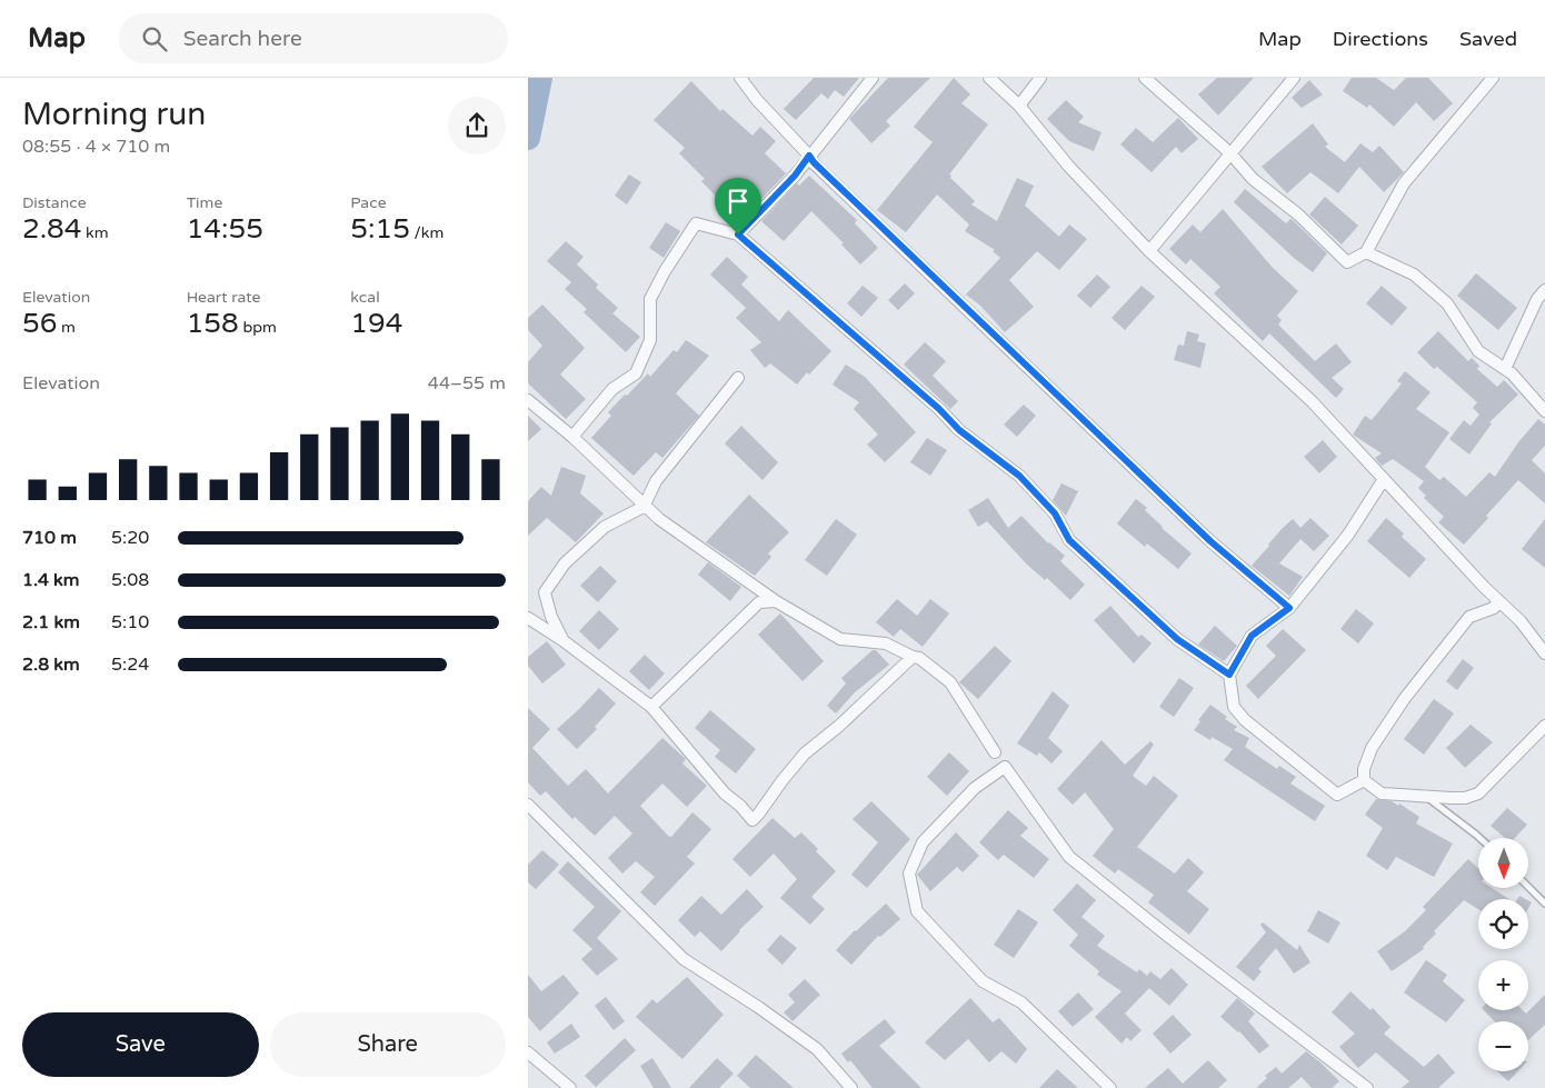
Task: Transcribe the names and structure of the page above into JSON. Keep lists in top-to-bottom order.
{
  "north": "bottom",
  "page": {
    "header": "Map",
    "search": "Search here",
    "nav": ["Map", "Directions", "Saved"],
    "heading": ["Morning run", "08:55 · 4 × 710 m"],
    "stats": [
      ["Distance", "2.84 km"],
      ["Time", "14:55"],
      ["Pace", "5:15 /km"],
      ["Elevation", "56 m"],
      ["Heart rate", "158 bpm"],
      ["kcal", "194"]
    ],
    "chart": ["Elevation", "44–55 m"],
    "list": [
      {
        "name": "710 m",
        "note": "5:20"
      },
      {
        "name": "1.4 km",
        "note": "5:08"
      },
      {
        "name": "2.1 km",
        "note": "5:10"
      },
      {
        "name": "2.8 km",
        "note": "5:24"
      }
    ],
    "map_buttons": ["+", "−"],
    "buttons": ["Save", "Share"]
  }
}
